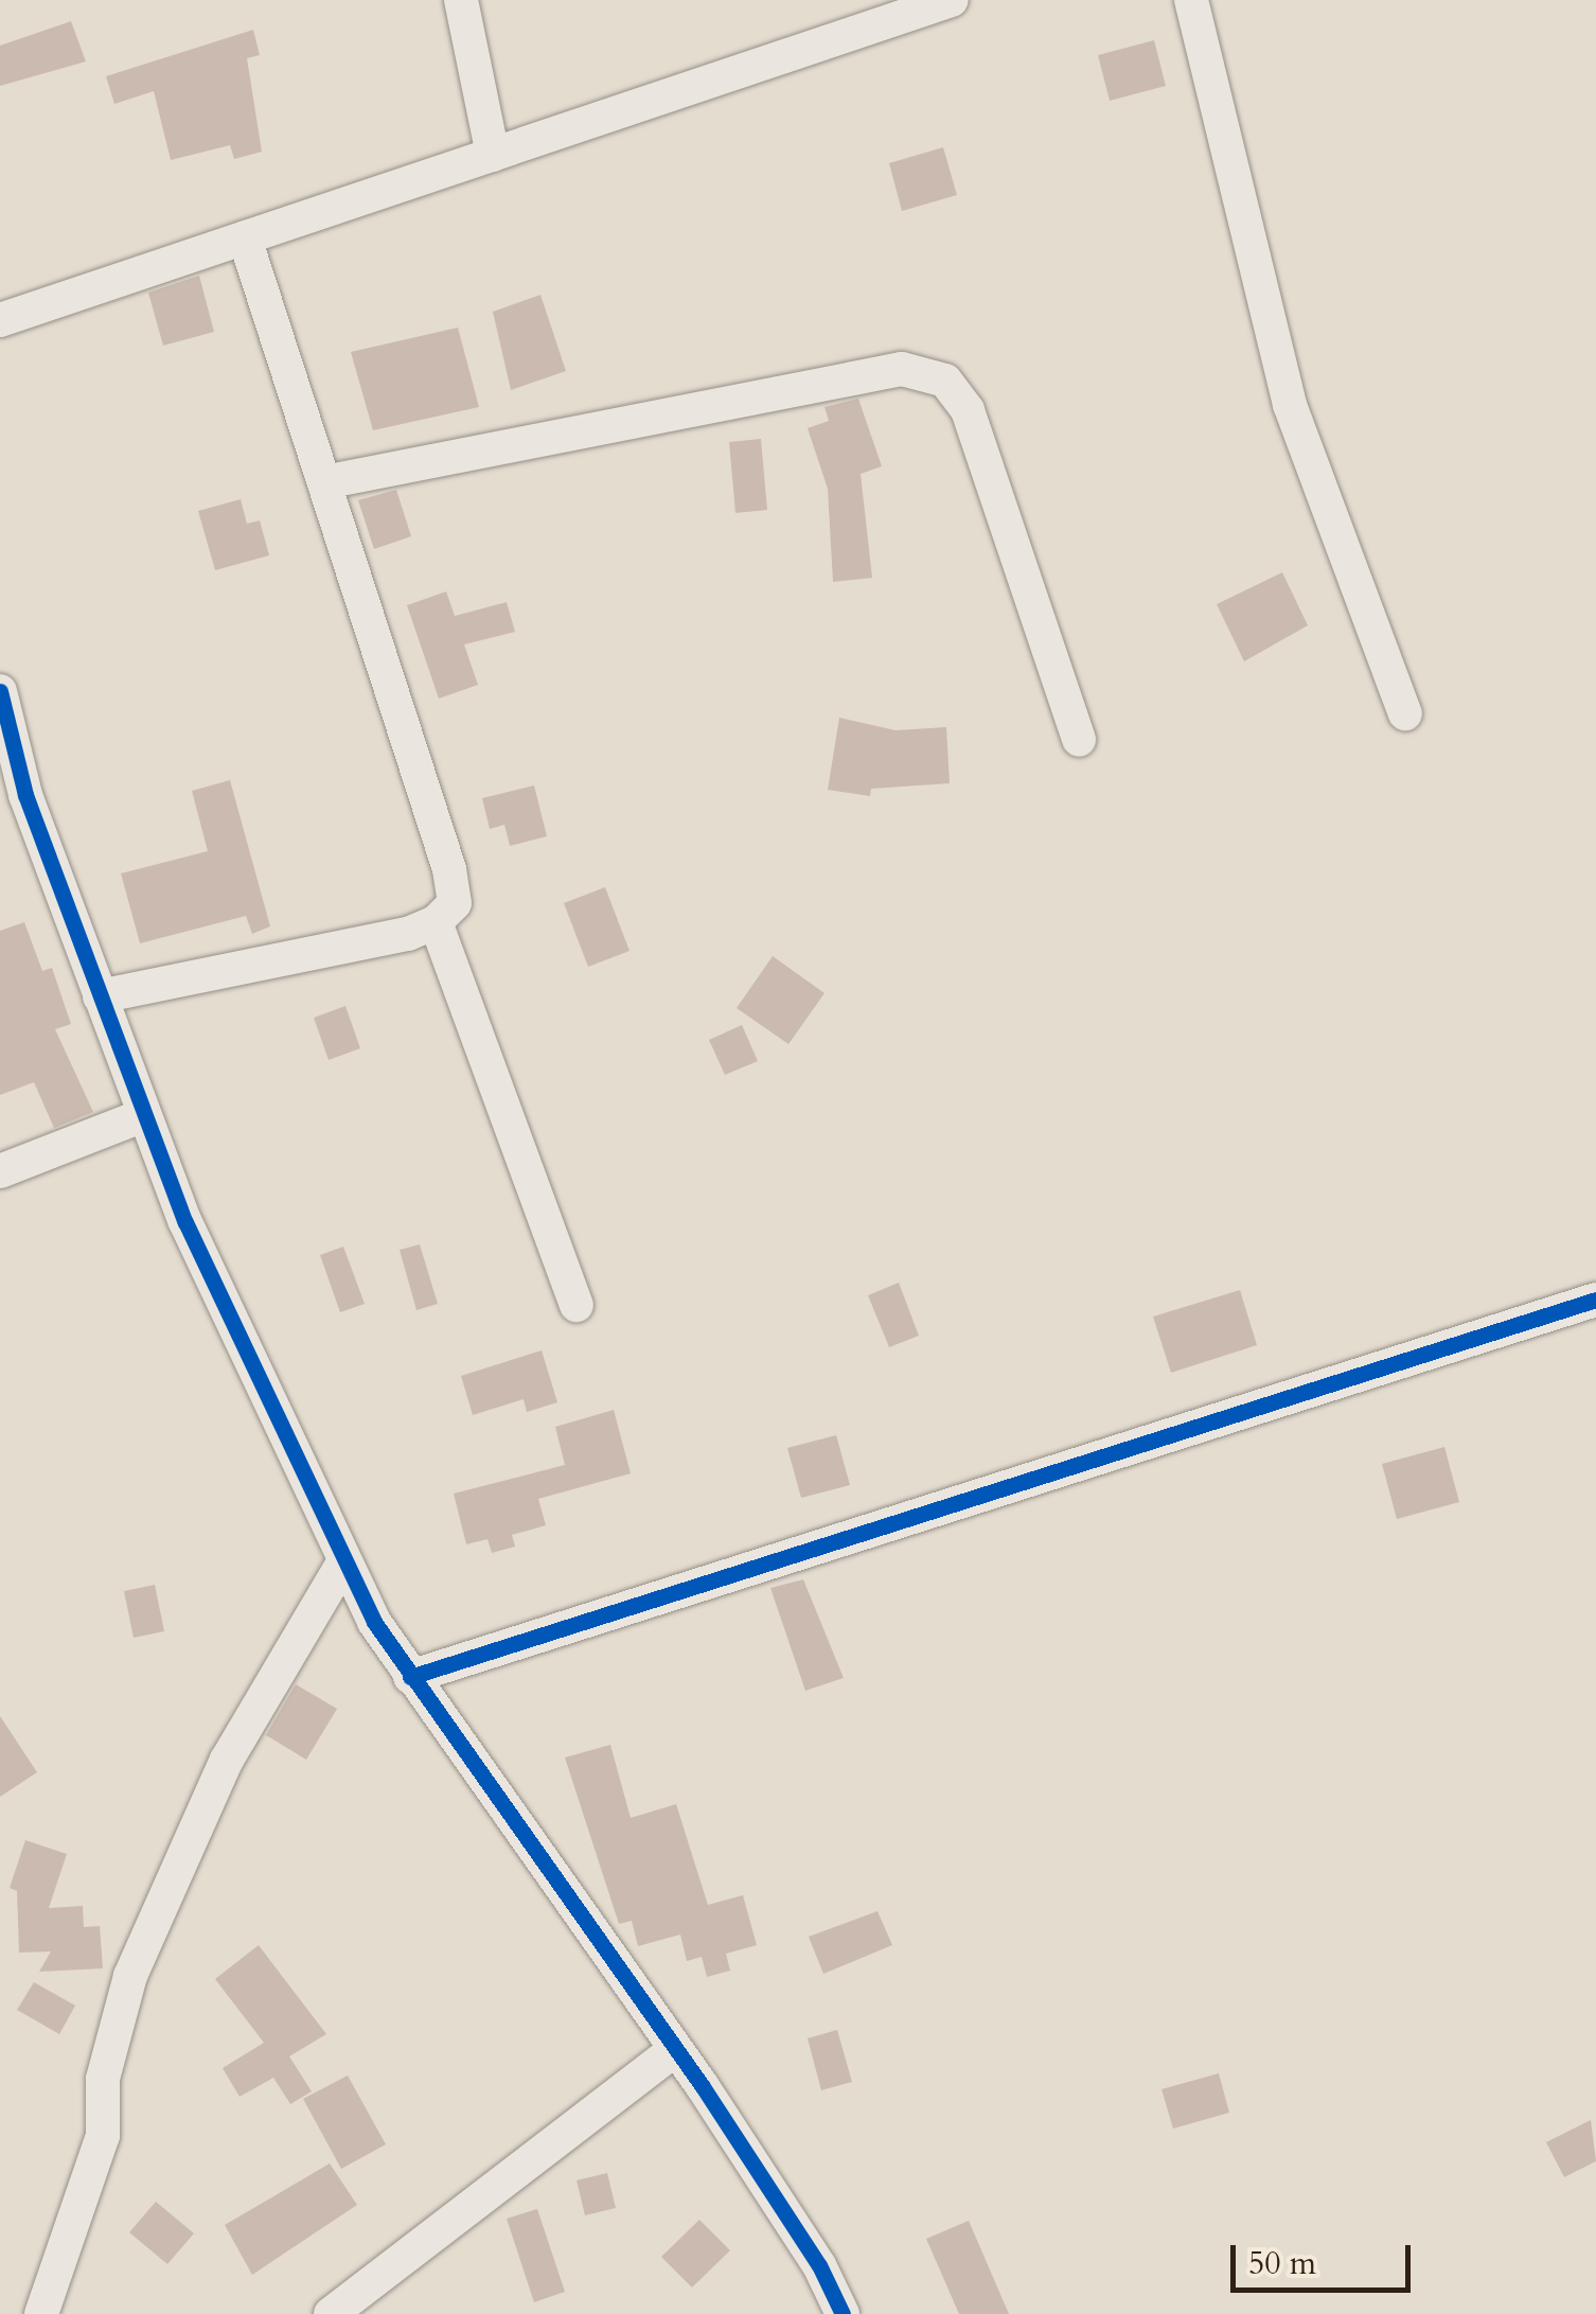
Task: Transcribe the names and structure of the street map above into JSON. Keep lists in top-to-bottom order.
{
  "scale_bar": "50 m"
}
